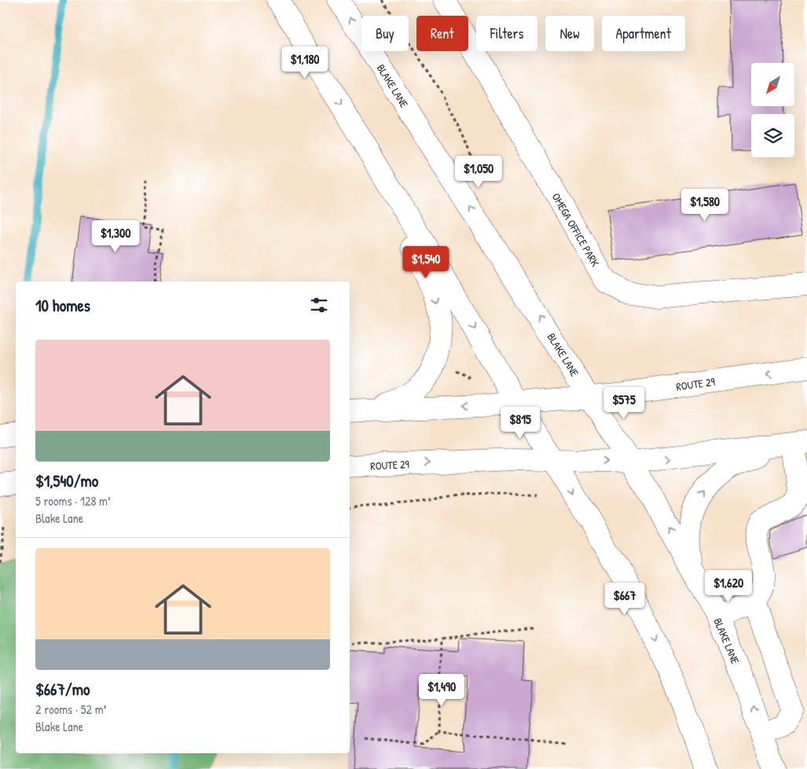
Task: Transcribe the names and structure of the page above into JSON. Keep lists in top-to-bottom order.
{
  "streets": {
    "main road": ["BLAKE LANE", "OMEGA OFFICE PARK", "ROUTE 29"]
  },
  "crossings": [
    ["BLAKE LANE", "ROUTE 29"]
  ],
  "north": "bottom left",
  "page": {
    "chip": [
      "Buy",
      "Rent",
      "Filters",
      "New",
      "Apartment"
    ],
    "price": [
      "$1,180",
      "$1,050",
      "$1,580",
      "$1,300",
      "$1,540",
      "$575",
      "$815",
      "$1,620",
      "$667",
      "$1,490"
    ],
    "heading": "10 homes",
    "list": [
      {
        "name": "$1,540/mo",
        "note": "5 rooms · 128 m² · Blake Lane"
      },
      {
        "name": "$667/mo",
        "note": "2 rooms · 52 m² · Blake Lane"
      }
    ]
  }
}
